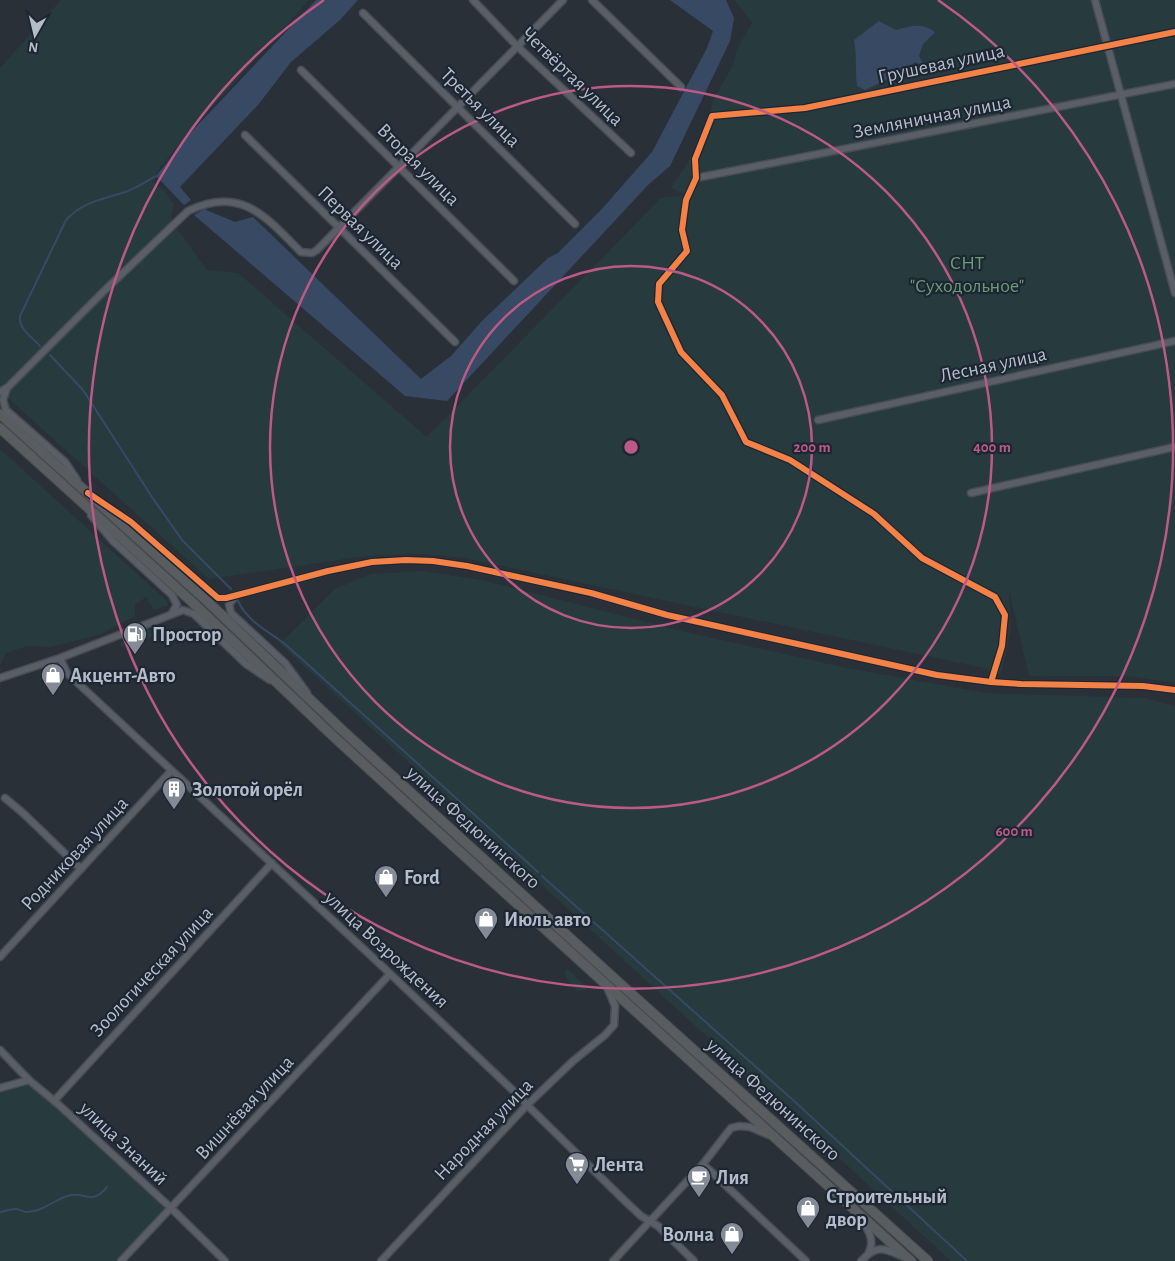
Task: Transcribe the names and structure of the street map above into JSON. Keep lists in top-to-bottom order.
{
  "streets": {
    "highway": ["улица Федюнинского"],
    "street": [
      "Грушевая улица",
      "Четвёртая улица",
      "Третья улица",
      "Земляничная улица",
      "Вторая улица",
      "Первая улица",
      "Лесная улица",
      "Родниковая улица",
      "улица Возрождения",
      "Зоологическая улица",
      "Вишнёвая улица",
      "Народная улица",
      "улица Знаний"
    ]
  },
  "crossings": [
    ["Грушевая улица", "Земляничная улица"],
    ["улица Федюнинского", "Народная улица"],
    ["Родниковая улица", "улица Возрождения"],
    ["улица Возрождения", "Зоологическая улица"],
    ["улица Возрождения", "Вишнёвая улица"],
    ["улица Возрождения", "Народная улица"],
    ["Зоологическая улица", "улица Знаний"],
    ["Вишнёвая улица", "улица Знаний"]
  ],
  "parks": ["СНТ \"Суходольное\""],
  "places": {
    "fuel station": ["Простор"],
    "shop": [
      "Акцент-Авто",
      "Ford",
      "Июль авто",
      "Строительный двор",
      "Волна"
    ],
    "building": ["Золотой орёл"],
    "supermarket": ["Лента"],
    "cafe": ["Лия"]
  },
  "north": "bottom",
  "rings": ["200 m", "400 m", "600 m"]
}
